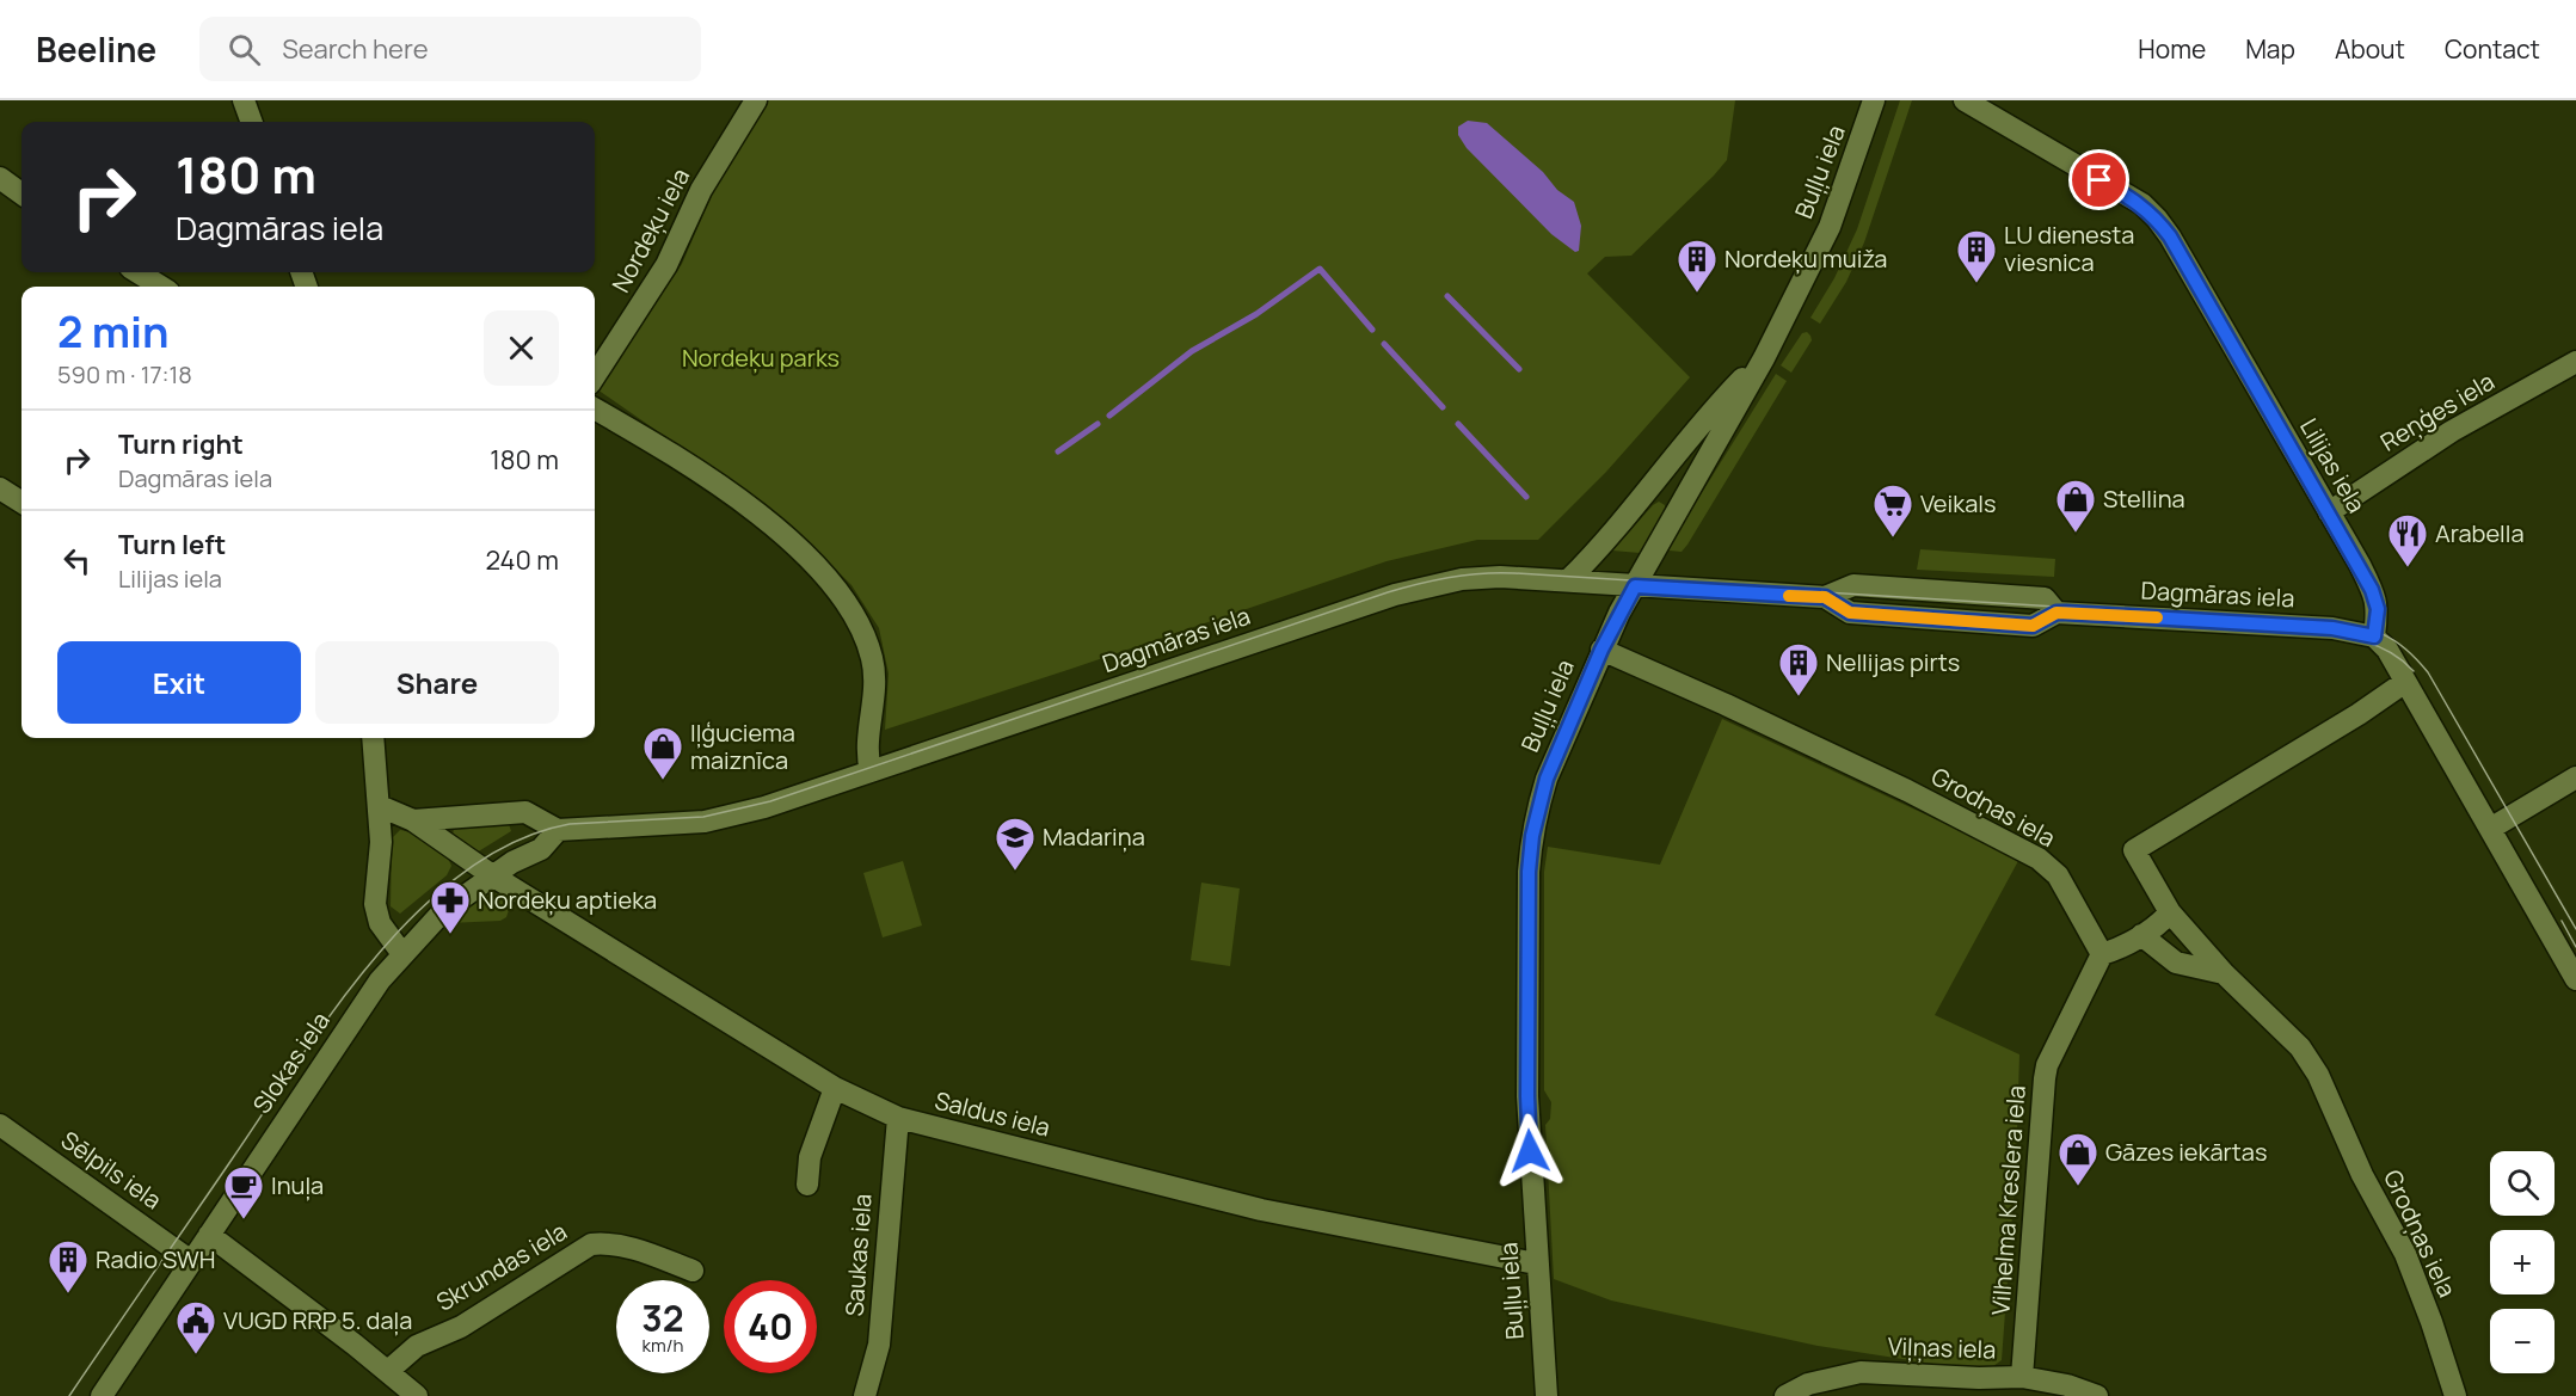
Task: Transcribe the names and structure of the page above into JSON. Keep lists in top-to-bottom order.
{
  "streets": {
    "street": [
      "Buļļu iela",
      "Nordeķu iela",
      "Reņģes iela",
      "Lilijas iela",
      "Dagmāras iela",
      "Grodņas iela",
      "Slokas iela",
      "Saldus iela",
      "Sēlpils iela",
      "Vilhelma Kreslera iela",
      "Saukas iela",
      "Skrundas iela",
      "Viļņas iela"
    ]
  },
  "crossings": [
    ["Buļļu iela", "Dagmāras iela"],
    ["Buļļu iela", "Grodņas iela"],
    ["Buļļu iela", "Saldus iela"],
    ["Reņģes iela", "Lilijas iela"],
    ["Lilijas iela", "Dagmāras iela"],
    ["Grodņas iela", "Vilhelma Kreslera iela"],
    ["Slokas iela", "Sēlpils iela"],
    ["Saldus iela", "Saukas iela"],
    ["Vilhelma Kreslera iela", "Viļņas iela"]
  ],
  "parks": ["Nordeķu parks"],
  "places": {
    "building": [
      "LU dienesta viesnica",
      "Nordeķu muiža",
      "Nellijas pirts",
      "Radio SWH"
    ],
    "shop": ["Stellina", "Iļģuciema maiznīca", "Gāzes iekārtas"],
    "supermarket": ["Veikals"],
    "restaurant": ["Arabella"],
    "school or university": ["Madariņa"],
    "pharmacy": ["Nordeķu aptieka"],
    "cafe": ["Inuļa"],
    "public building": ["VUGD RRP 5. daļa"]
  },
  "page": {
    "header": "Beeline",
    "search": "Search here",
    "nav": [
      "Home",
      "Map",
      "About",
      "Contact"
    ],
    "turn": ["180 m", "Dagmāras iela"],
    "heading": ["2 min", "590 m · 17:18"],
    "list": [
      {
        "name": "Turn right",
        "note": "Dagmāras iela",
        "value": "180 m"
      },
      {
        "name": "Turn left",
        "note": "Lilijas iela",
        "value": "240 m"
      }
    ],
    "buttons": ["Exit", "Share"],
    "map_buttons": ["+", "−"],
    "speed": "32 km/h",
    "limit": "40"
  }
}
